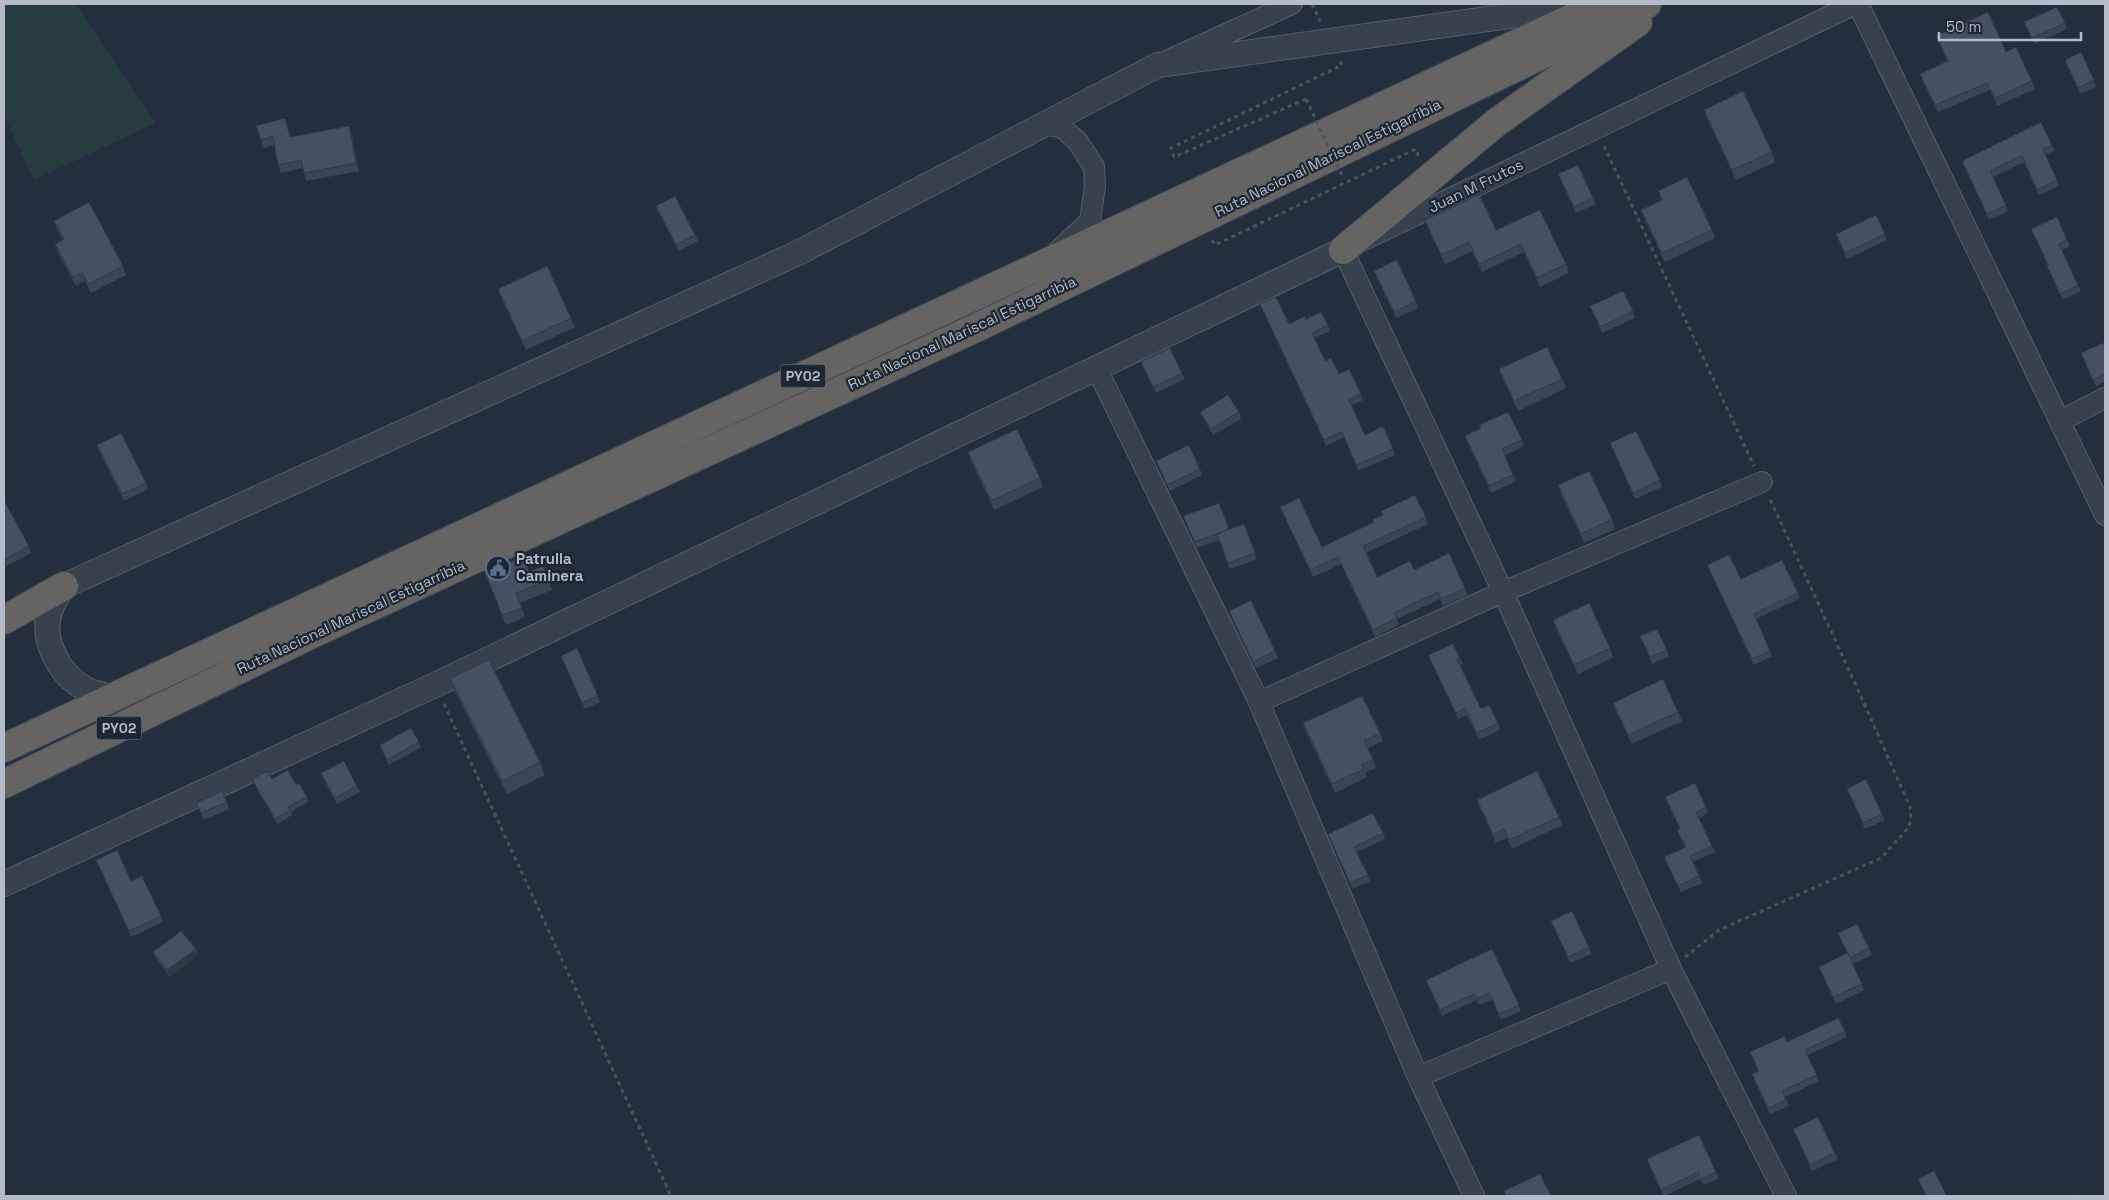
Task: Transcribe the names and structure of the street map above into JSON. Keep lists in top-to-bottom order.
{
  "streets": {
    "highway": ["Ruta Nacional Mariscal Estigarribia", "PY02"],
    "street": ["Juan M Frutos"]
  },
  "places": {
    "public building": ["Patrulla Caminera"]
  },
  "scale_bar": "50 m"
}
